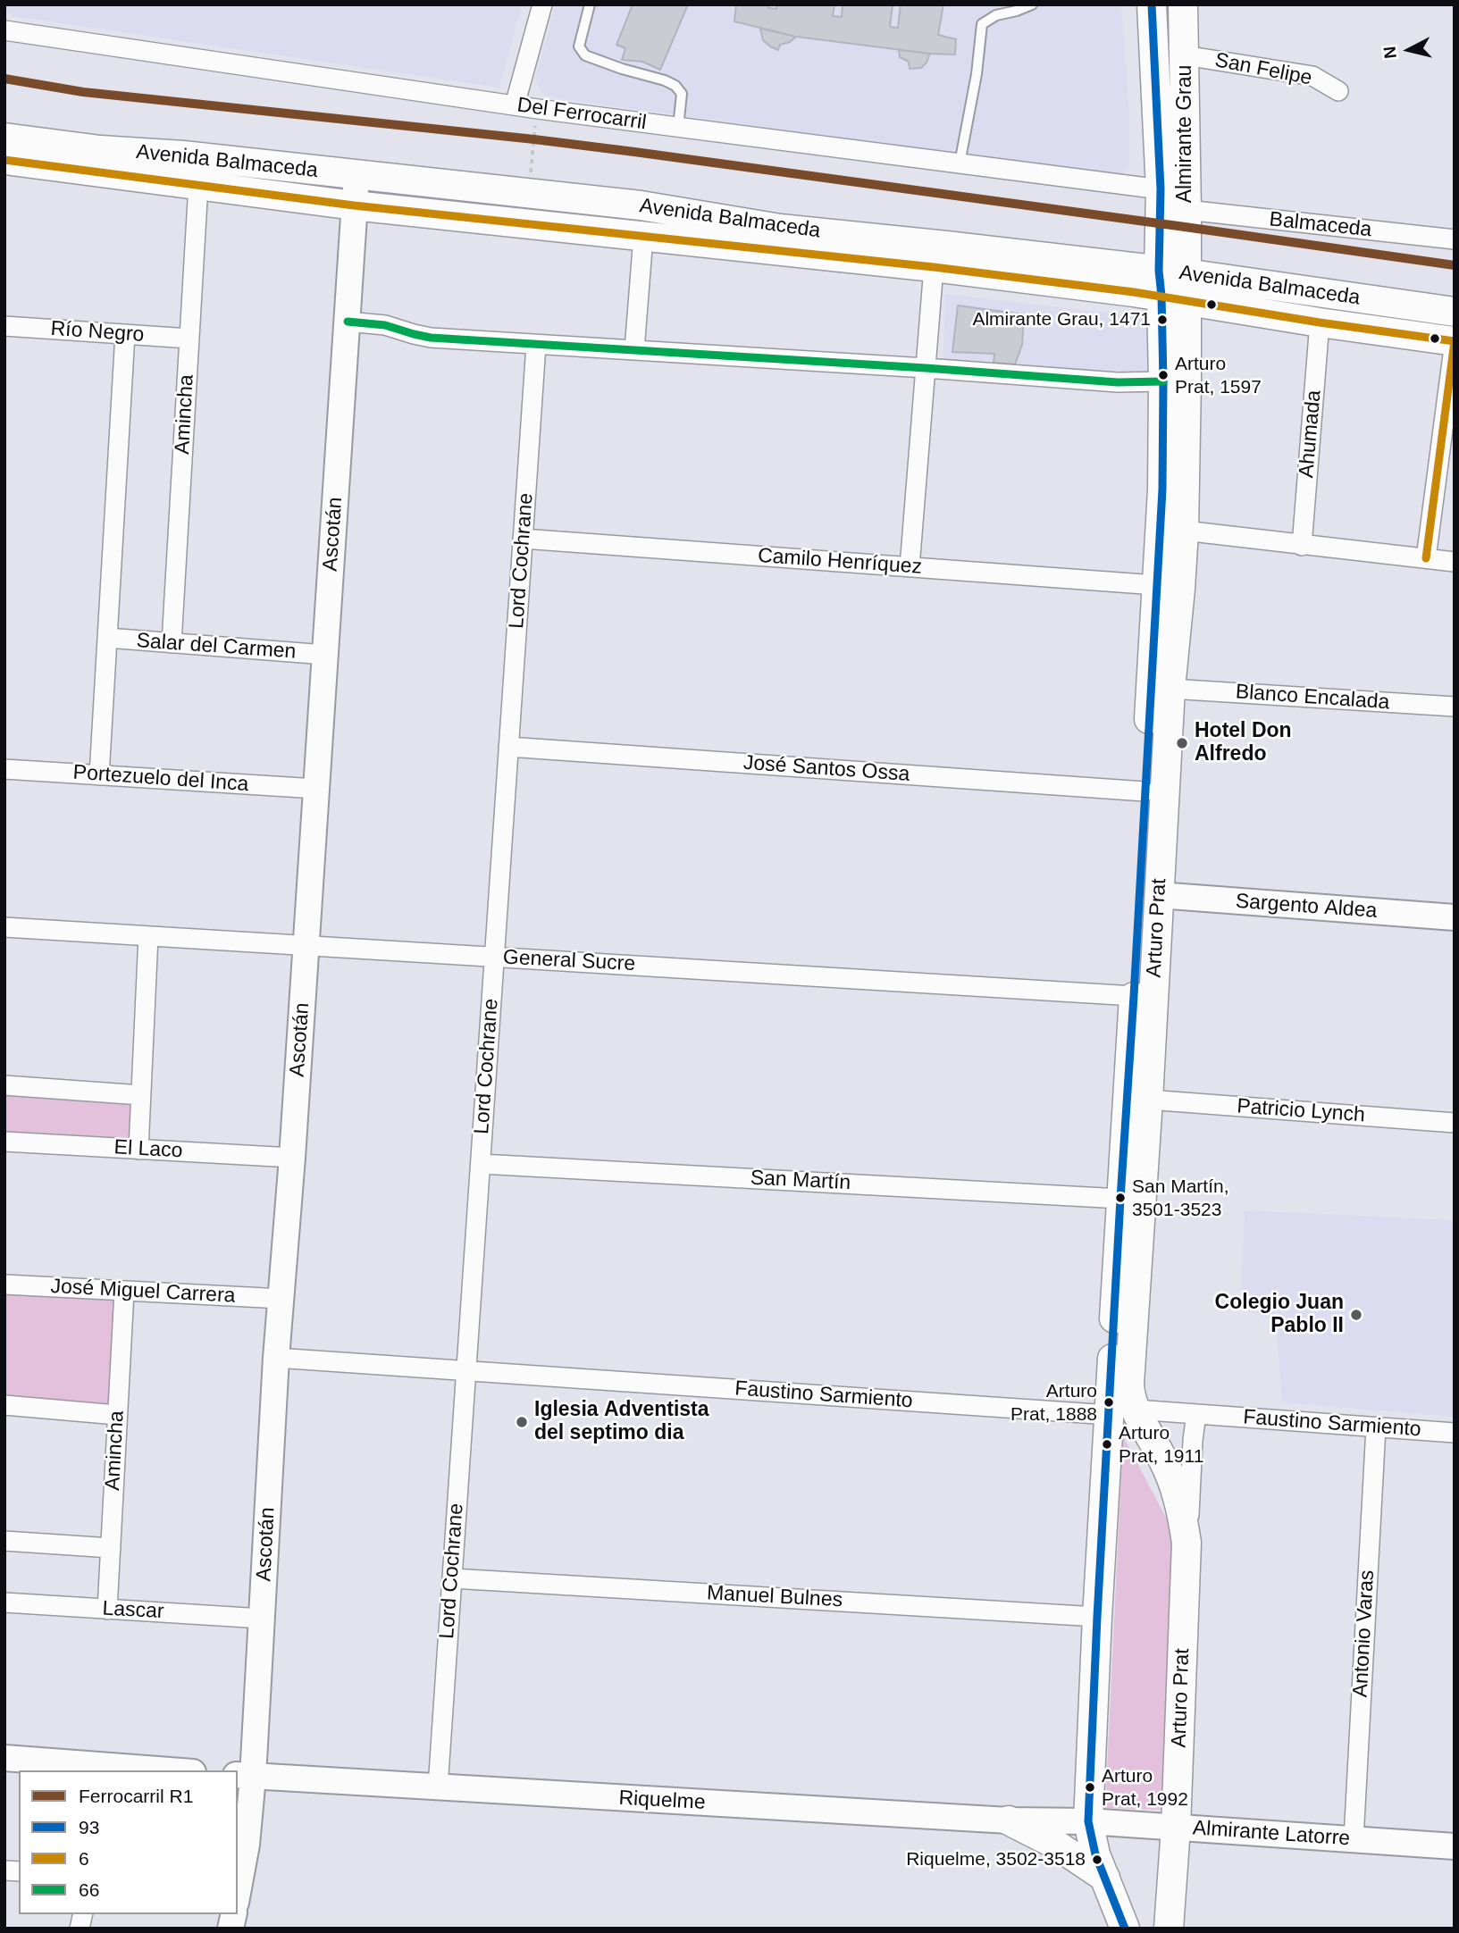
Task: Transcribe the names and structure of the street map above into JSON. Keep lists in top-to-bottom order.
{
  "streets": {
    "main road": ["Almirante Grau", "Avenida Balmaceda", "Arturo Prat"],
    "street": [
      "San Felipe",
      "Del Ferrocarril",
      "Balmaceda",
      "Río Negro",
      "Amincha",
      "Ahumada",
      "Ascotán",
      "Lord Cochrane",
      "Camilo Henríquez",
      "Salar del Carmen",
      "Blanco Encalada",
      "José Santos Ossa",
      "Portezuelo del Inca",
      "Sargento Aldea",
      "General Sucre",
      "Patricio Lynch",
      "El Laco",
      "San Martín",
      "José Miguel Carrera",
      "Faustino Sarmiento",
      "Manuel Bulnes",
      "Lascar",
      "Antonio Varas",
      "Riquelme",
      "Almirante Latorre"
    ]
  },
  "crossings": [
    ["San Felipe", "Almirante Grau"],
    ["Del Ferrocarril", "Almirante Grau"],
    ["Almirante Grau", "Avenida Balmaceda"],
    ["Almirante Grau", "Balmaceda"],
    ["Almirante Grau", "Arturo Prat"],
    ["Avenida Balmaceda", "Amincha"],
    ["Avenida Balmaceda", "Ahumada"],
    ["Avenida Balmaceda", "Ascotán"],
    ["Avenida Balmaceda", "Arturo Prat"],
    ["Río Negro", "Amincha"],
    ["Amincha", "Salar del Carmen"],
    ["Amincha", "José Miguel Carrera"],
    ["Amincha", "Lascar"],
    ["Ascotán", "Salar del Carmen"],
    ["Ascotán", "Portezuelo del Inca"],
    ["Ascotán", "General Sucre"],
    ["Ascotán", "El Laco"],
    ["Ascotán", "José Miguel Carrera"],
    ["Ascotán", "Faustino Sarmiento"],
    ["Ascotán", "Lascar"],
    ["Ascotán", "Riquelme"],
    ["Lord Cochrane", "Camilo Henríquez"],
    ["Lord Cochrane", "José Santos Ossa"],
    ["Lord Cochrane", "General Sucre"],
    ["Lord Cochrane", "San Martín"],
    ["Lord Cochrane", "Faustino Sarmiento"],
    ["Lord Cochrane", "Manuel Bulnes"],
    ["Lord Cochrane", "Riquelme"],
    ["Camilo Henríquez", "Arturo Prat"],
    ["Blanco Encalada", "Arturo Prat"],
    ["José Santos Ossa", "Arturo Prat"],
    ["Sargento Aldea", "Arturo Prat"],
    ["Arturo Prat", "General Sucre"],
    ["Arturo Prat", "Patricio Lynch"],
    ["Arturo Prat", "San Martín"],
    ["Arturo Prat", "Faustino Sarmiento"],
    ["Arturo Prat", "Manuel Bulnes"],
    ["Arturo Prat", "Riquelme"],
    ["Arturo Prat", "Almirante Latorre"],
    ["Faustino Sarmiento", "Antonio Varas"],
    ["Antonio Varas", "Almirante Latorre"],
    ["Riquelme", "Almirante Latorre"]
  ],
  "places": [
    "Almirante Grau, 1471",
    "Arturo Prat, 1597",
    "Hotel Don Alfredo",
    "San Martín, 3501-3523",
    "Colegio Juan Pablo II",
    "Arturo Prat, 1888",
    "Iglesia Adventista del septimo dia",
    "Arturo Prat, 1911",
    "Arturo Prat, 1992",
    "Riquelme, 3502-3518"
  ],
  "lines": [
    "transit line 93",
    "rail line R1",
    "transit line 6",
    "transit line 66"
  ],
  "legend": [
    "Ferrocarril R1",
    "93",
    "6",
    "66"
  ],
  "north": "left"
}
